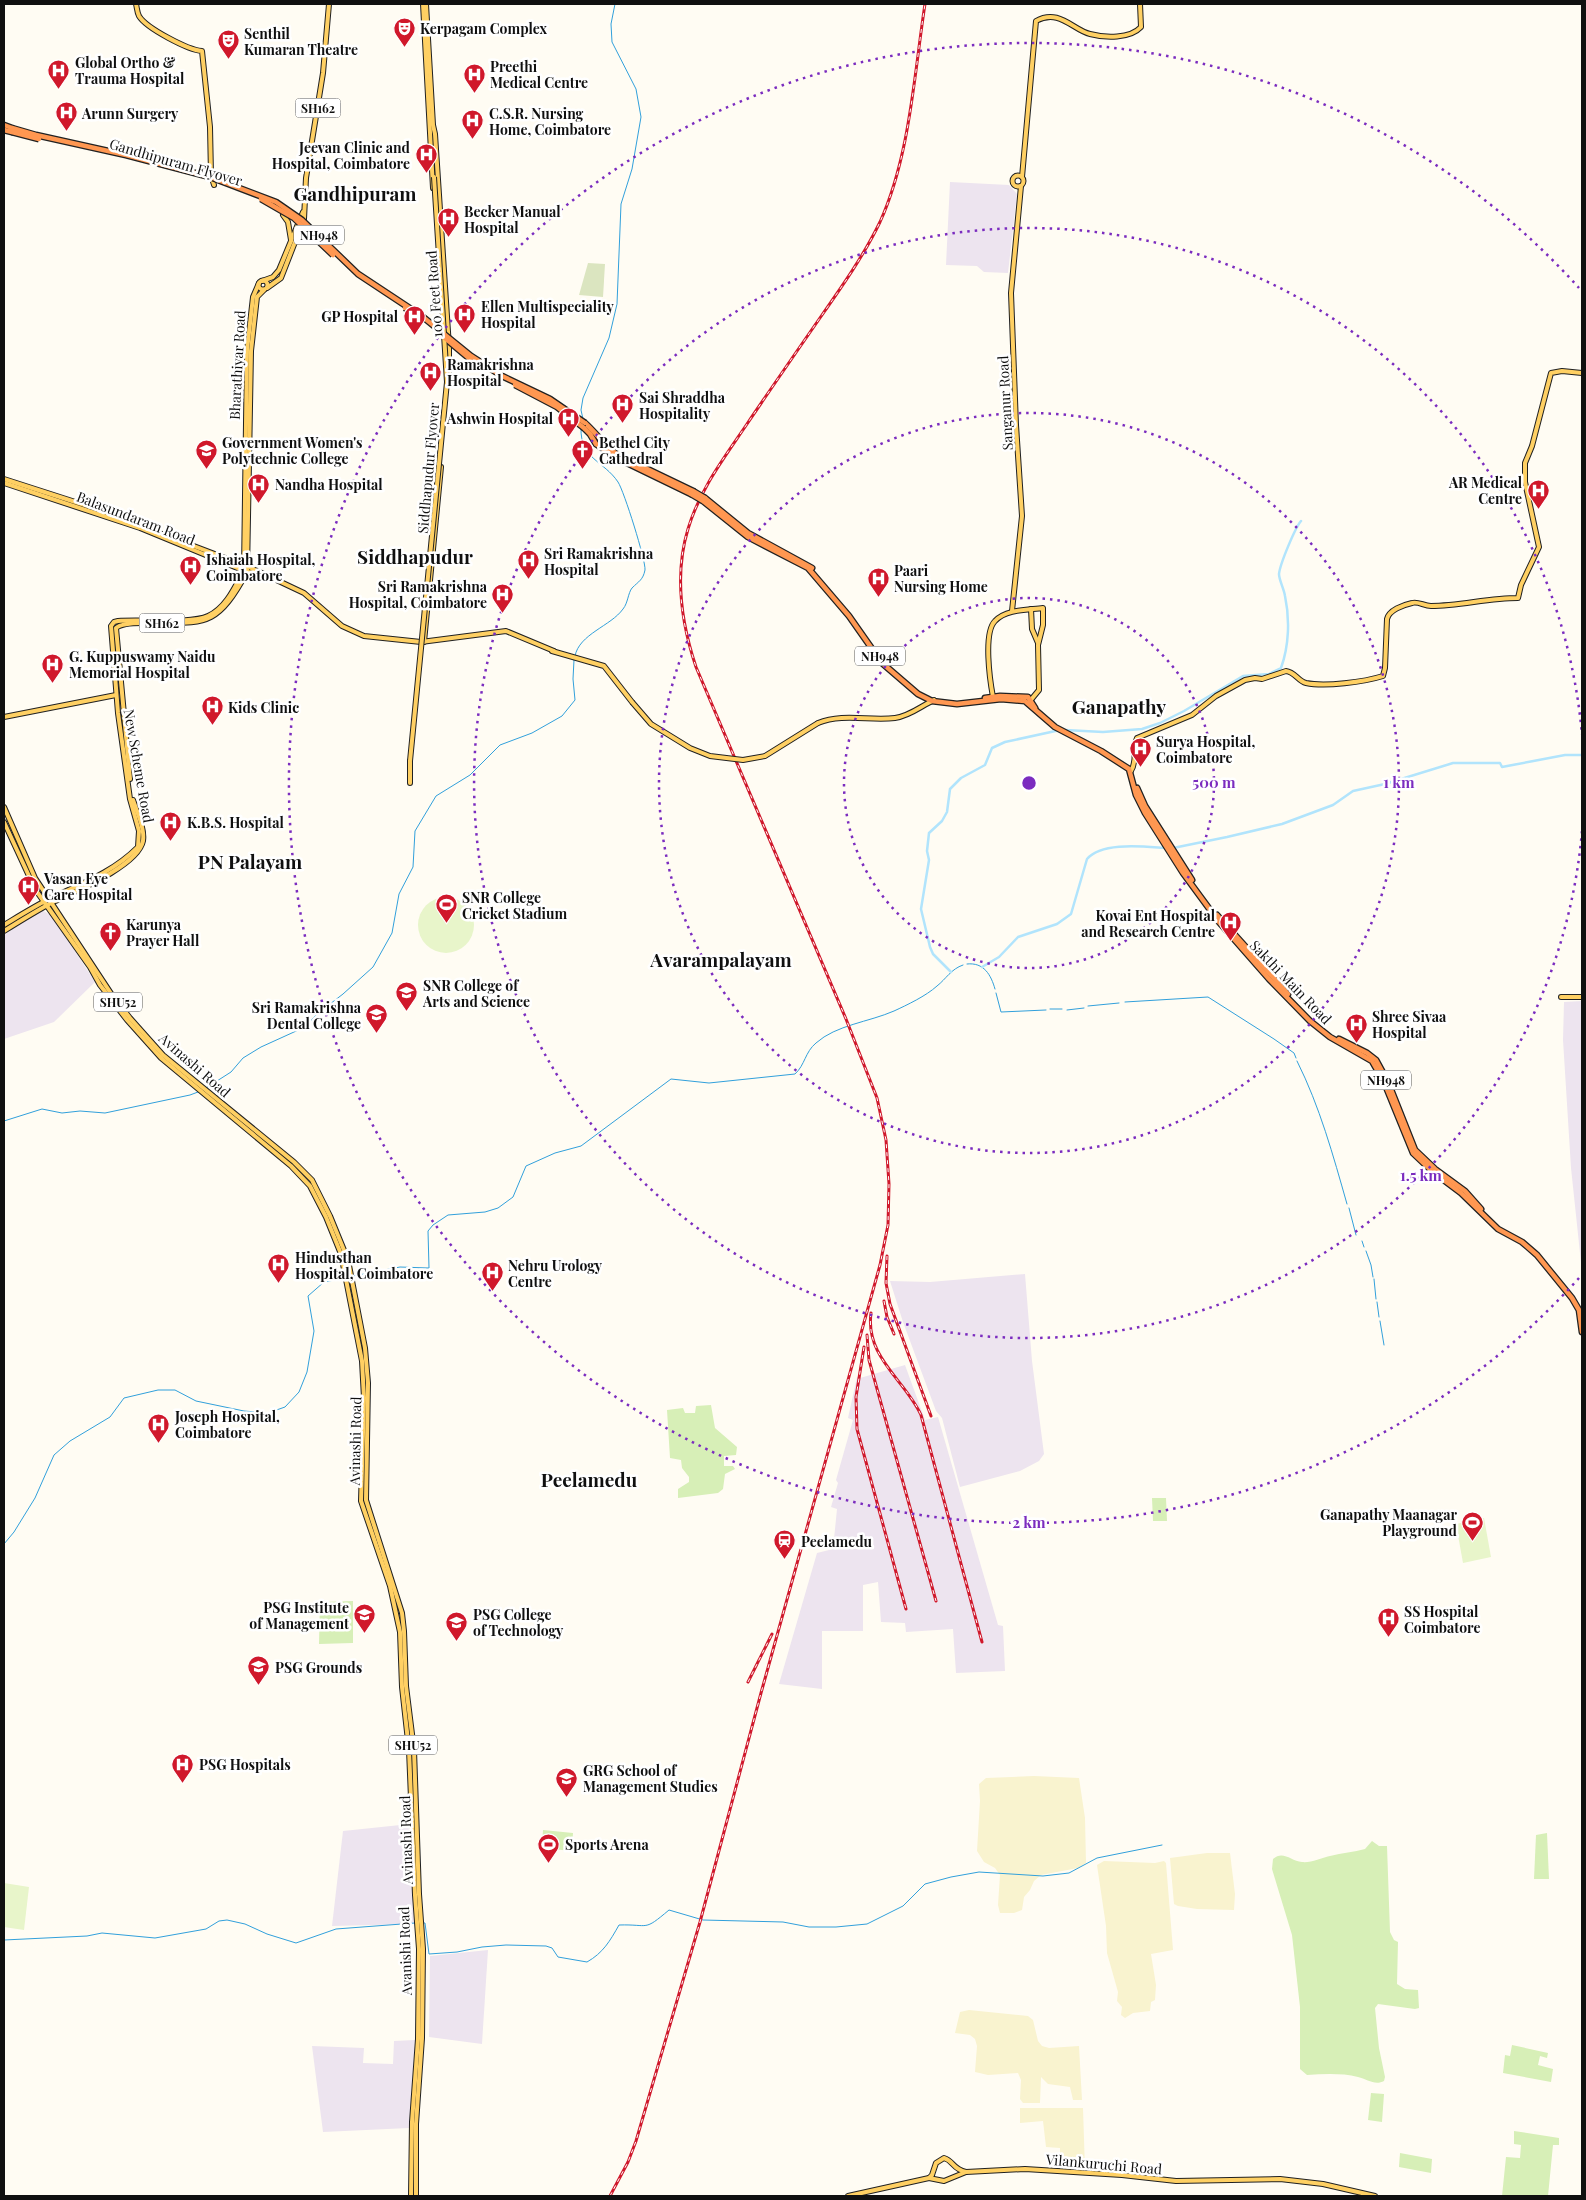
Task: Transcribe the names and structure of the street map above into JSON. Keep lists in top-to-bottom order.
{
  "streets": {
    "highway": ["Gandhipuram Flyover", "NH948", "Sakthi Main Road"],
    "main road": [
      "SH162",
      "100 Feet Road",
      "Bharathiyar Road",
      "Sanganur Road",
      "Siddhapudur Flyover",
      "Balasundaram Road",
      "New Scheme Road",
      "SHU52",
      "Avinashi Road",
      "Avanishi Road",
      "Vilankuruchi Road"
    ]
  },
  "crossings": [
    ["SH162", "Bharathiyar Road"],
    ["SH162", "Balasundaram Road"],
    ["SH162", "New Scheme Road"],
    ["Gandhipuram Flyover", "NH948"],
    ["NH948", "Sakthi Main Road"],
    ["100 Feet Road", "Siddhapudur Flyover"],
    ["Bharathiyar Road", "Balasundaram Road"],
    ["New Scheme Road", "Avinashi Road"],
    ["SHU52", "Avanishi Road"],
    ["Avinashi Road", "Avanishi Road"]
  ],
  "districts": [
    "Gandhipuram",
    "Siddhapudur",
    "Ganapathy",
    "PN Palayam",
    "Avarampalayam",
    "Peelamedu"
  ],
  "places": {
    "theatre": ["Kerpagam Complex", "Senthil Kumaran Theatre"],
    "hospital": [
      "Global Ortho & Trauma Hospital",
      "Preethi Medical Centre",
      "Arunn Surgery",
      "C.S.R. Nursing Home, Coimbatore",
      "Jeevan Clinic and Hospital, Coimbatore",
      "Becker Manual Hospital",
      "Ellen Multispeciality Hospital",
      "GP Hospital",
      "Ramakrishna Hospital",
      "Sai Shraddha Hospitality",
      "Ashwin Hospital",
      "Nandha Hospital",
      "AR Medical Centre",
      "Sri Ramakrishna Hospital",
      "Ishaiah Hospital, Coimbatore",
      "Paari Nursing Home",
      "Sri Ramakrishna Hospital, Coimbatore",
      "G. Kuppuswamy Naidu Memorial Hospital",
      "Kids Clinic",
      "Surya Hospital, Coimbatore",
      "K.B.S. Hospital",
      "Vasan Eye Care Hospital",
      "Kovai Ent Hospital and Research Centre",
      "Shree Sivaa Hospital",
      "Hindusthan Hospital, Coimbatore",
      "Nehru Urology Centre",
      "Joseph Hospital, Coimbatore",
      "SS Hospital Coimbatore",
      "PSG Hospitals"
    ],
    "school or university": [
      "Government Women's Polytechnic College",
      "SNR College of Arts and Science",
      "Sri Ramakrishna Dental College",
      "PSG Institute of Management",
      "PSG College of Technology",
      "PSG Grounds",
      "GRG School of Management Studies"
    ],
    "church": ["Bethel City Cathedral", "Karunya Prayer Hall"],
    "sports": ["SNR College Cricket Stadium", "Ganapathy Maanagar Playground", "Sports Arena"],
    "station": ["Peelamedu"]
  },
  "rings": [
    "500 m",
    "1 km",
    "1.5 km",
    "2 km"
  ]
}
